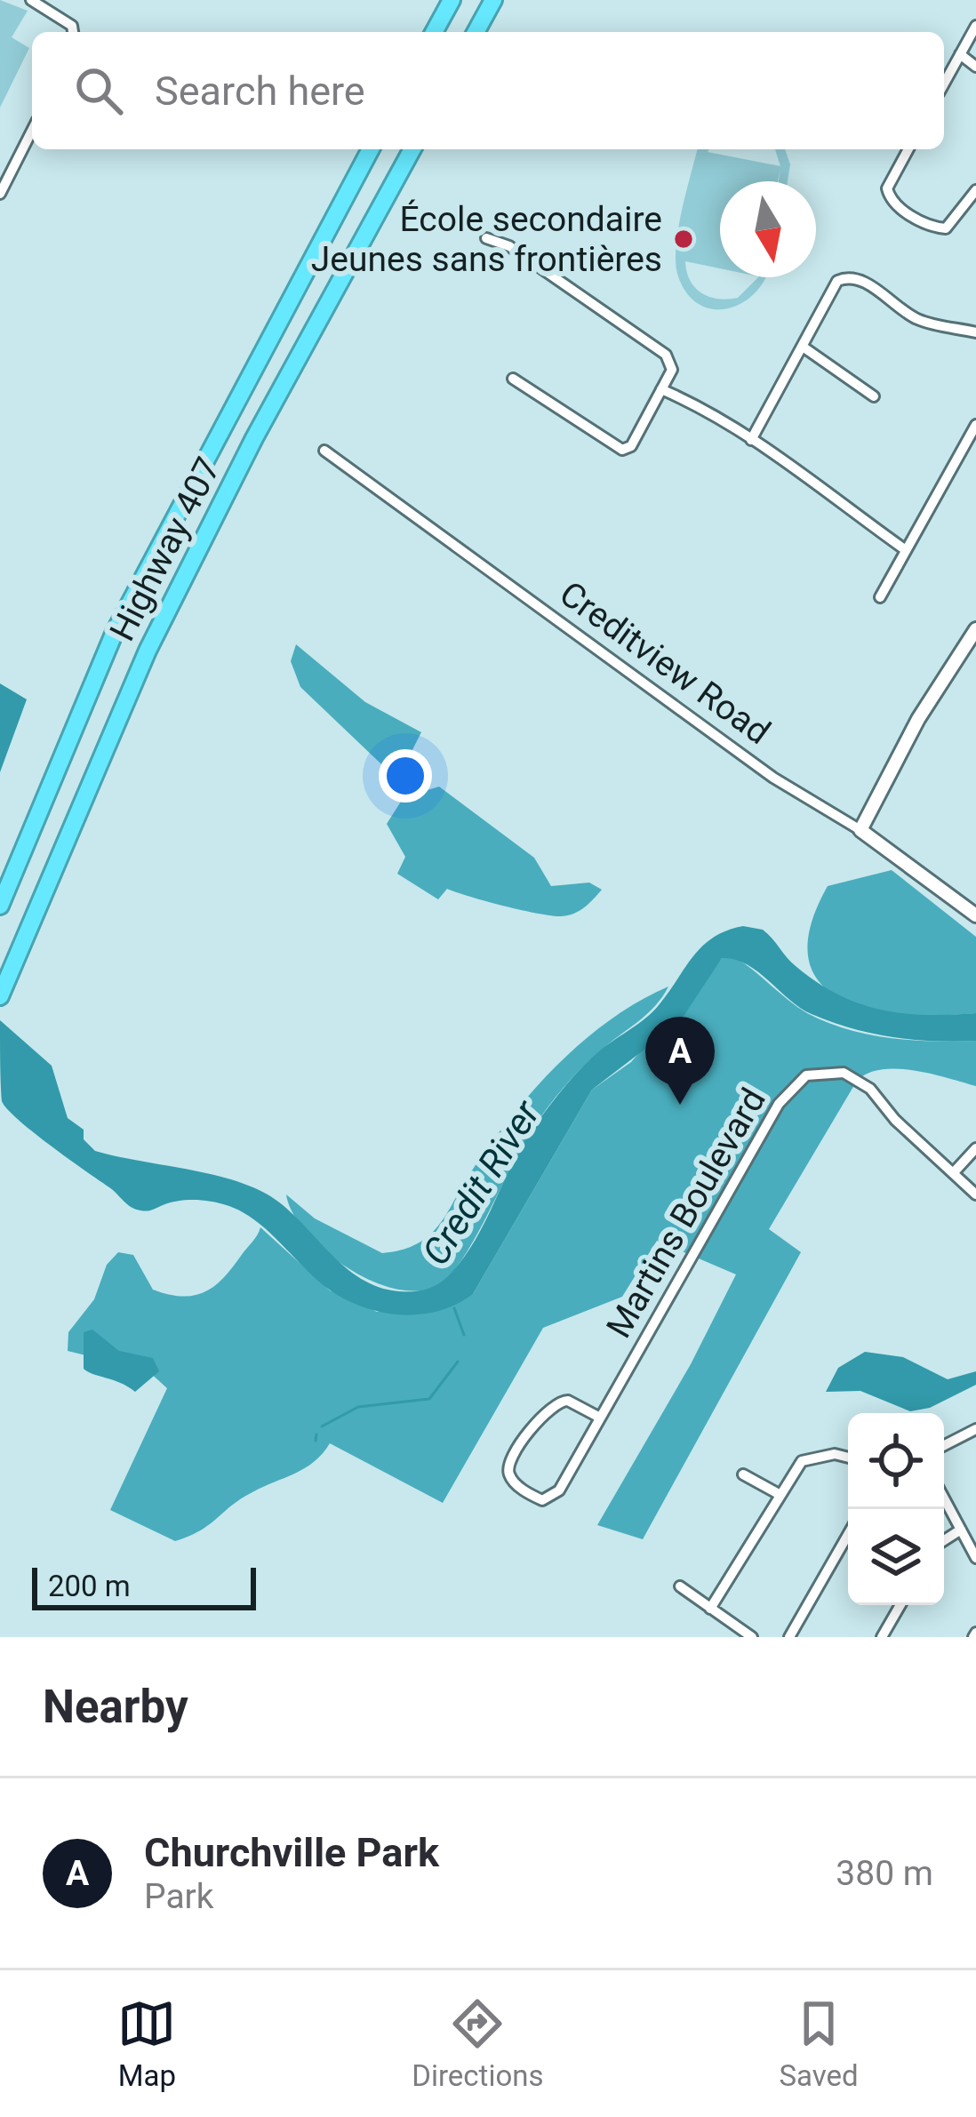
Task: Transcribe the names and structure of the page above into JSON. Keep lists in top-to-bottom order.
{
  "streets": {
    "highway": ["Highway 407"],
    "street": ["Creditview Road", "Martins Boulevard"]
  },
  "water": ["Credit River"],
  "places": ["École secondaire Jeunes sans frontières"],
  "scale_bar": "200 m",
  "north": "bottom",
  "page": {
    "search": "Search here",
    "pins": "A",
    "scale": "200 m",
    "heading": "Nearby",
    "list": [
      {
        "mark": "A",
        "name": "Churchville Park",
        "note": "Park",
        "value": "380 m"
      }
    ],
    "nav": ["Map", "Directions", "Saved"]
  }
}
